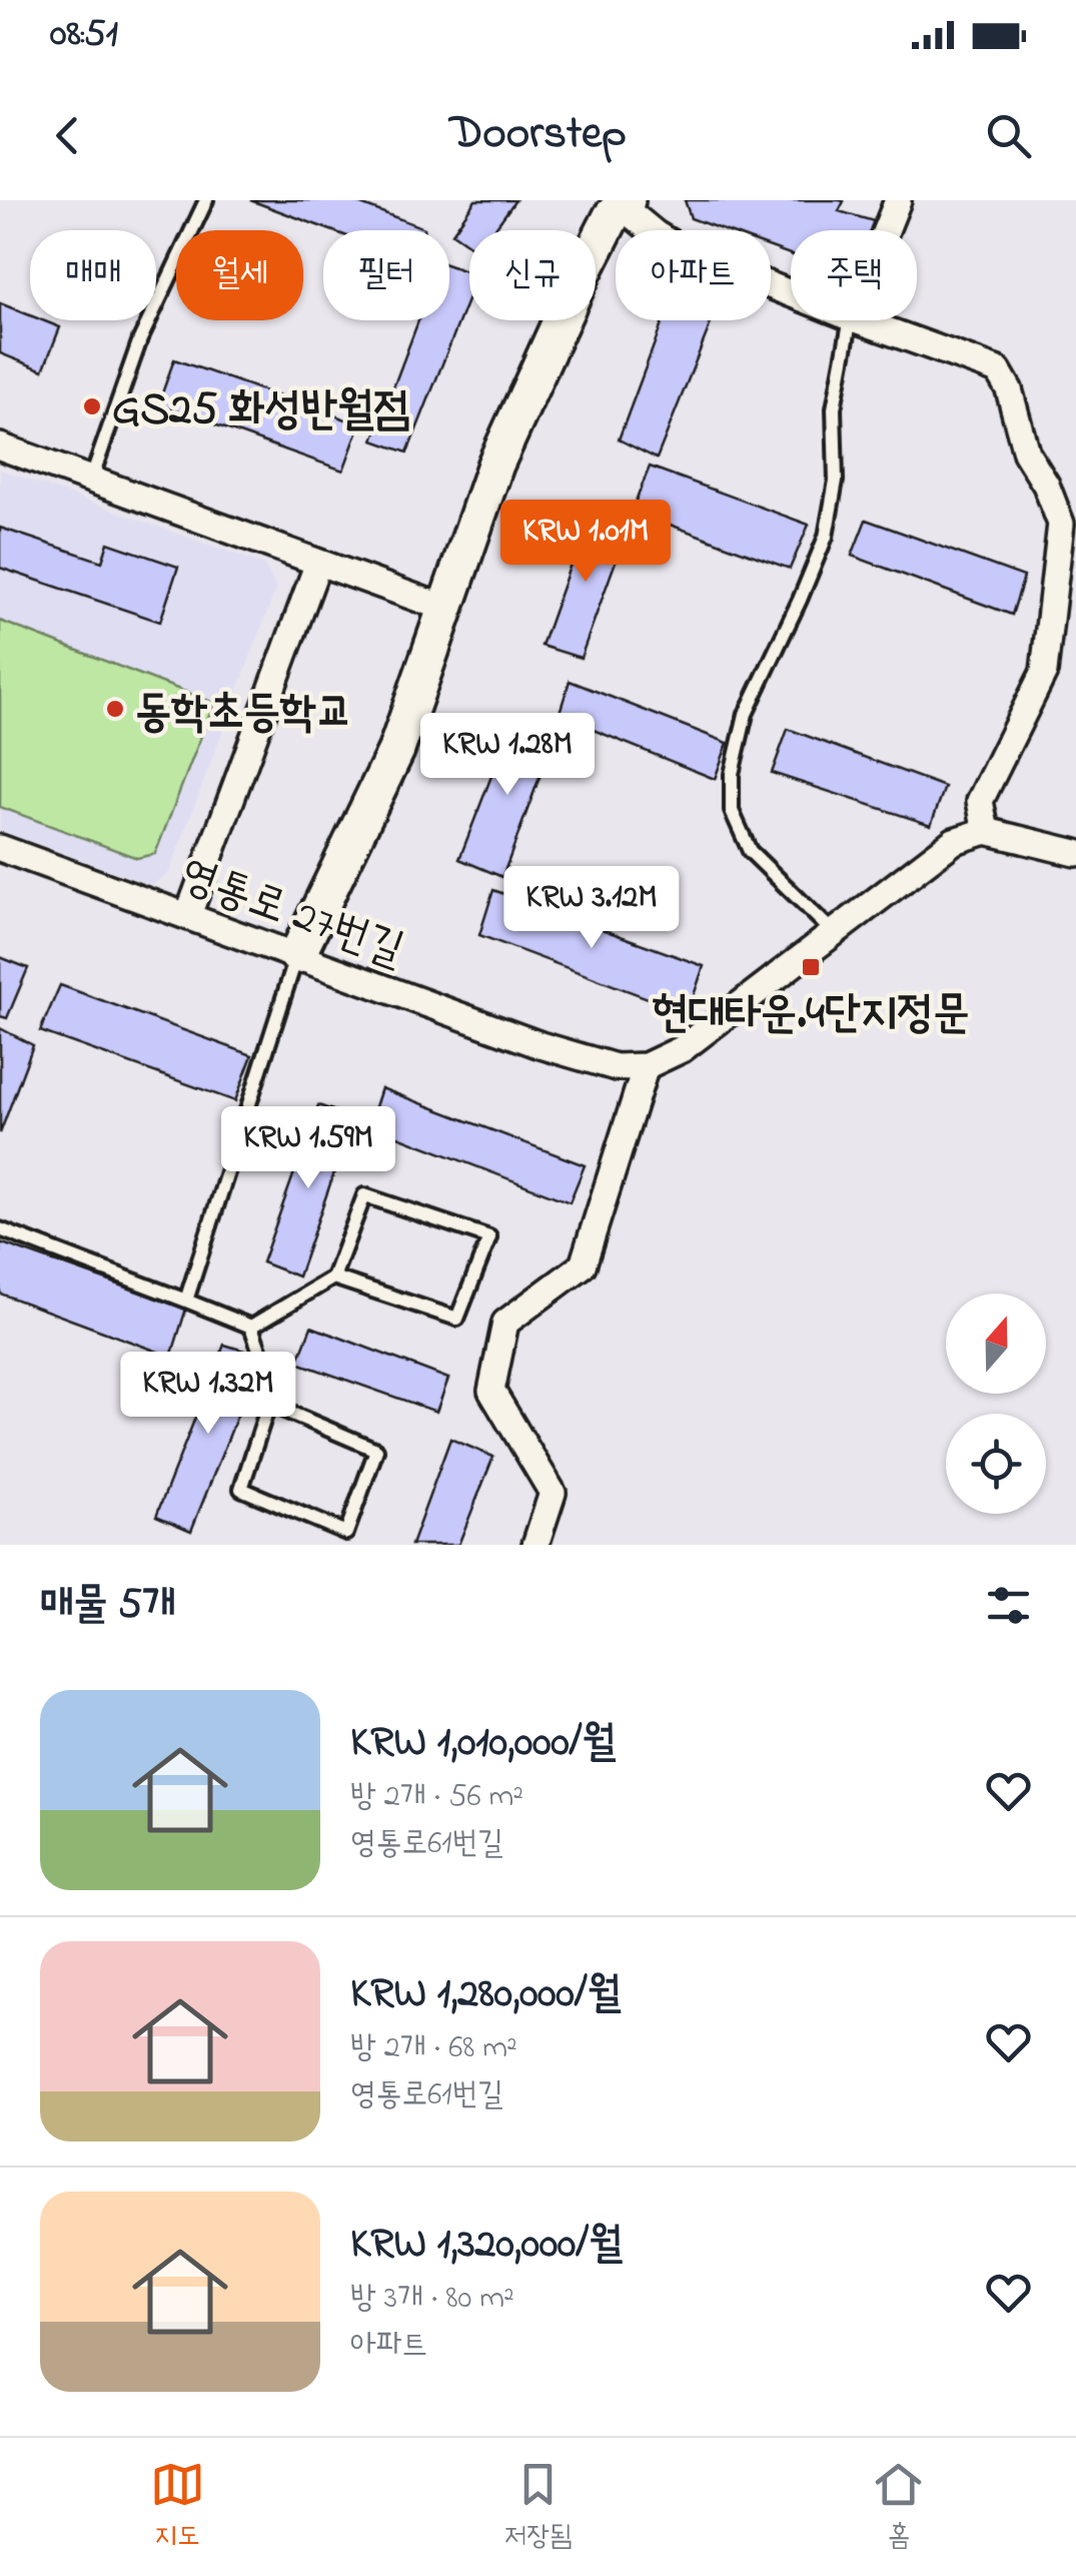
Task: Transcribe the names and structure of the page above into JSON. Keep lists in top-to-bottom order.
{
  "streets": {
    "street": ["영통로 27번길"]
  },
  "places": {
    "other": ["GS25 화성반월점", "동학초등학교"],
    "transit": ["현대타운.4단지정문"]
  },
  "north": "top",
  "page": {
    "status": "08:51",
    "header": "Doorstep",
    "chip": [
      "매매",
      "월세",
      "필터",
      "신규",
      "아파트",
      "주택"
    ],
    "price": [
      "KRW 1.01M",
      "KRW 1.28M",
      "KRW 3.12M",
      "KRW 1.59M",
      "KRW 1.32M"
    ],
    "heading": "매물 5개",
    "list": [
      {
        "name": "KRW 1,010,000/월",
        "note": "방 2개 · 56 m² · 영통로61번길"
      },
      {
        "name": "KRW 1,280,000/월",
        "note": "방 2개 · 68 m² · 영통로61번길"
      },
      {
        "name": "KRW 1,320,000/월",
        "note": "방 3개 · 80 m² · 아파트"
      }
    ],
    "tabs": ["지도", "저장됨", "홈"]
  }
}
